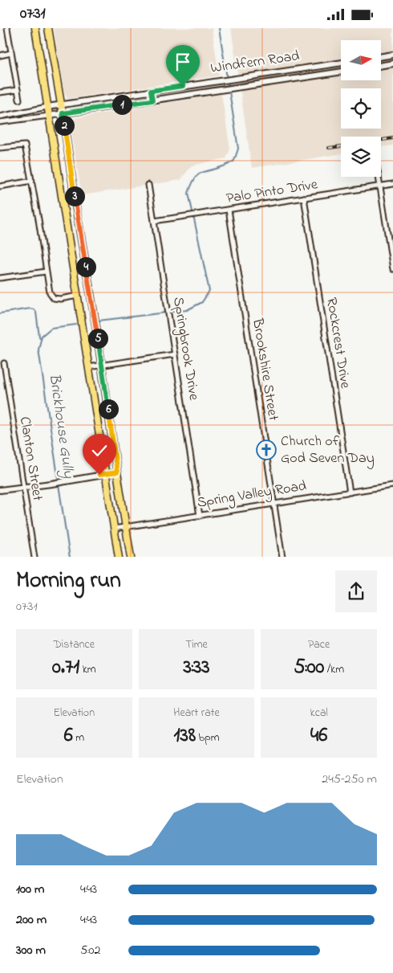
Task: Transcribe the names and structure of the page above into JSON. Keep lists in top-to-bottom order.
{
  "streets": {
    "street": [
      "Windfern Road",
      "Palo Pinto Drive",
      "Rockcrest Drive",
      "Springbrook Drive",
      "Brookshire Street",
      "Clanton Street",
      "Spring Valley Road"
    ]
  },
  "crossings": [
    ["Palo Pinto Drive", "Rockcrest Drive"],
    ["Palo Pinto Drive", "Springbrook Drive"],
    ["Palo Pinto Drive", "Brookshire Street"],
    ["Rockcrest Drive", "Spring Valley Road"],
    ["Springbrook Drive", "Spring Valley Road"],
    ["Brookshire Street", "Spring Valley Road"]
  ],
  "water": ["Brickhouse Gully"],
  "places": {
    "church": ["Church of God Seven Day"]
  },
  "north": "right",
  "page": {
    "status": "07:31",
    "pins": [
      "1",
      "2",
      "3",
      "4",
      "5",
      "6"
    ],
    "heading": ["Morning run", "07:31"],
    "stats": [
      ["Distance", "0.71 km"],
      ["Time", "3:33"],
      ["Pace", "5:00 /km"],
      ["Elevation", "6 m"],
      ["Heart rate", "138 bpm"],
      ["kcal", "46"]
    ],
    "chart": ["Elevation", "245–250 m"],
    "list": [
      {
        "name": "100 m",
        "note": "4:43"
      },
      {
        "name": "200 m",
        "note": "4:43"
      },
      {
        "name": "300 m",
        "note": "5:02"
      }
    ]
  }
}
